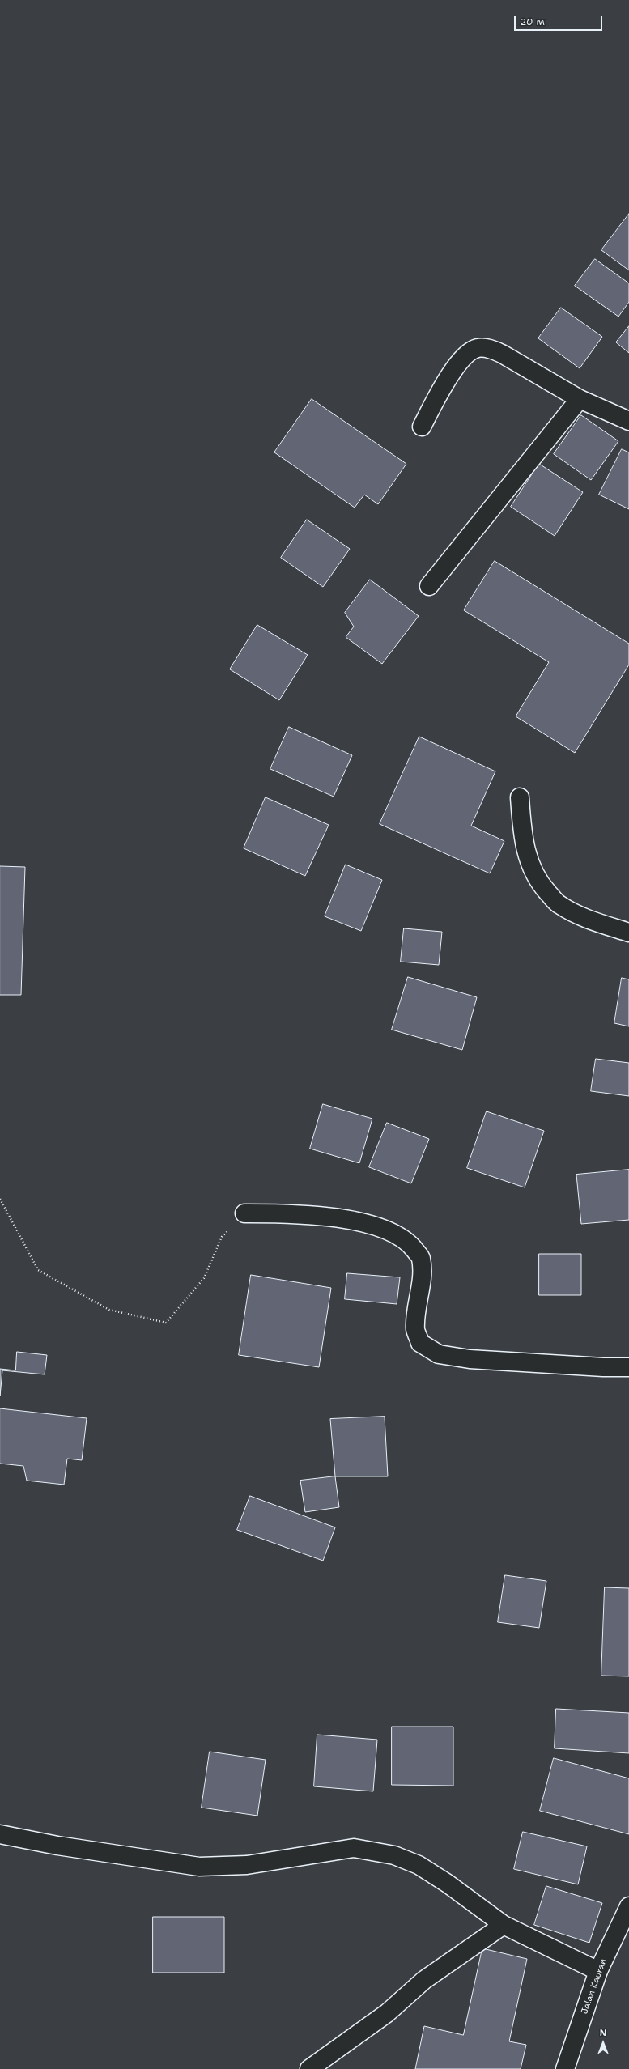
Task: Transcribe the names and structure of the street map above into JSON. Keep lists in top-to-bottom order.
{
  "streets": {
    "street": ["Jalan Kauran"]
  },
  "scale_bar": "20 m",
  "north": "top"
}
